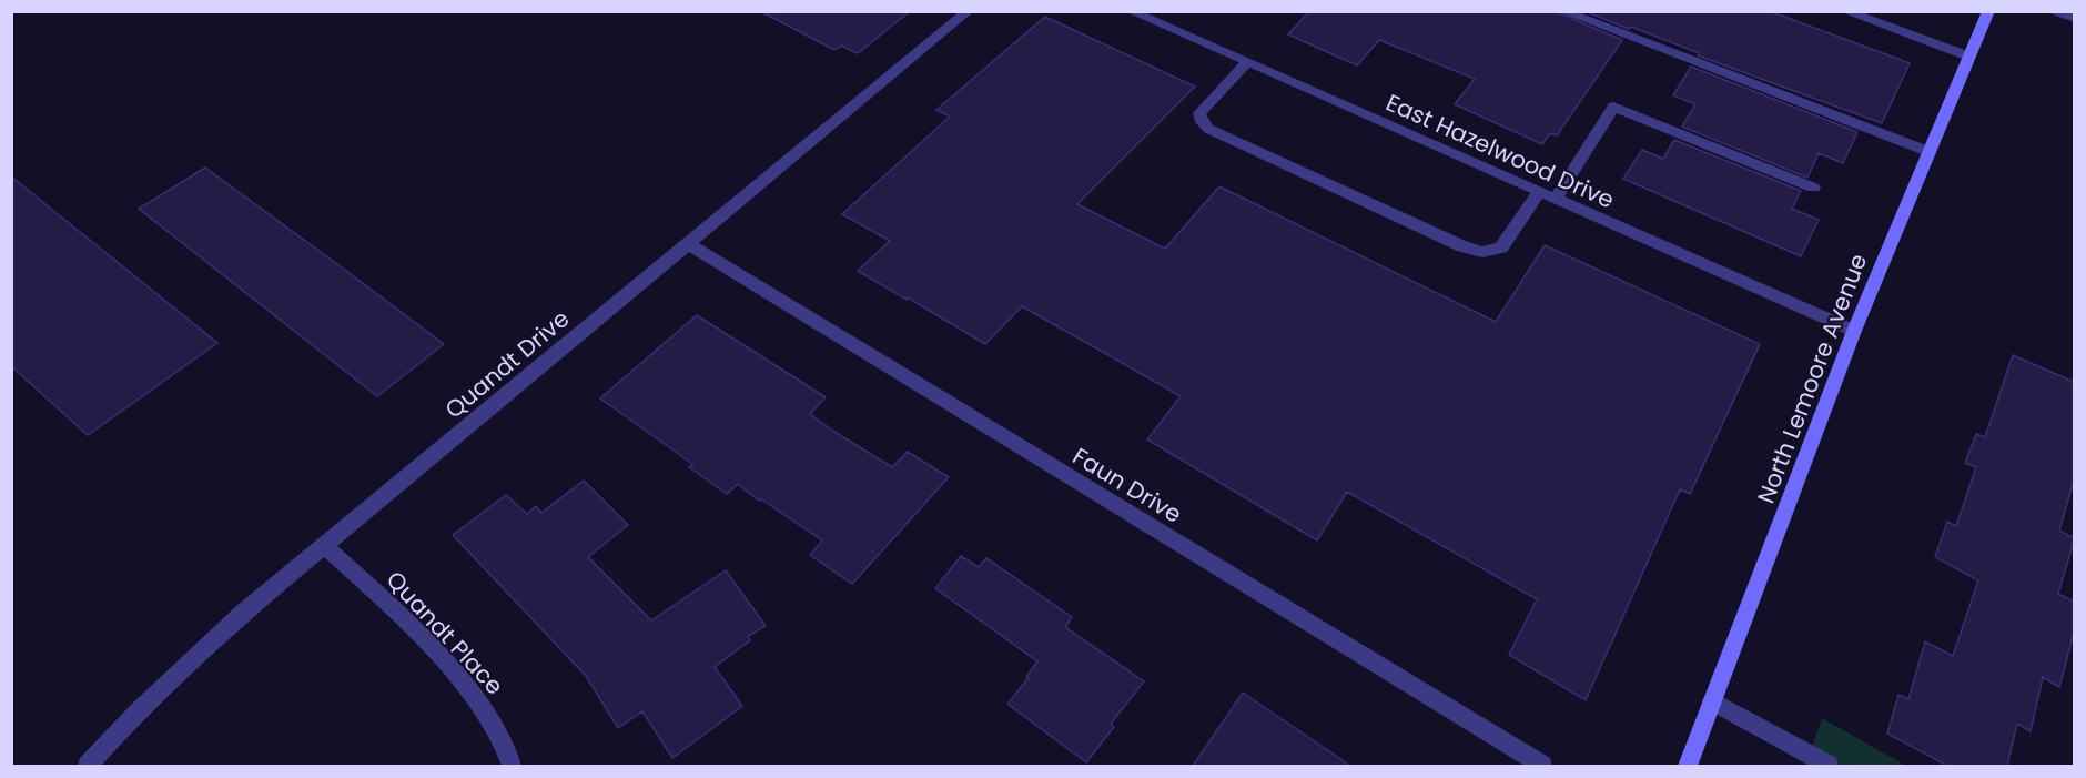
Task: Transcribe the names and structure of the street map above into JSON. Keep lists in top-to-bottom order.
{
  "streets": {
    "main road": ["North Lemoore Avenue"],
    "street": [
      "East Hazelwood Drive",
      "Quandt Drive",
      "Faun Drive",
      "Quandt Place"
    ]
  },
  "crossings": [
    ["East Hazelwood Drive", "North Lemoore Avenue"],
    ["Quandt Drive", "Faun Drive"],
    ["Quandt Drive", "Quandt Place"]
  ]
}
